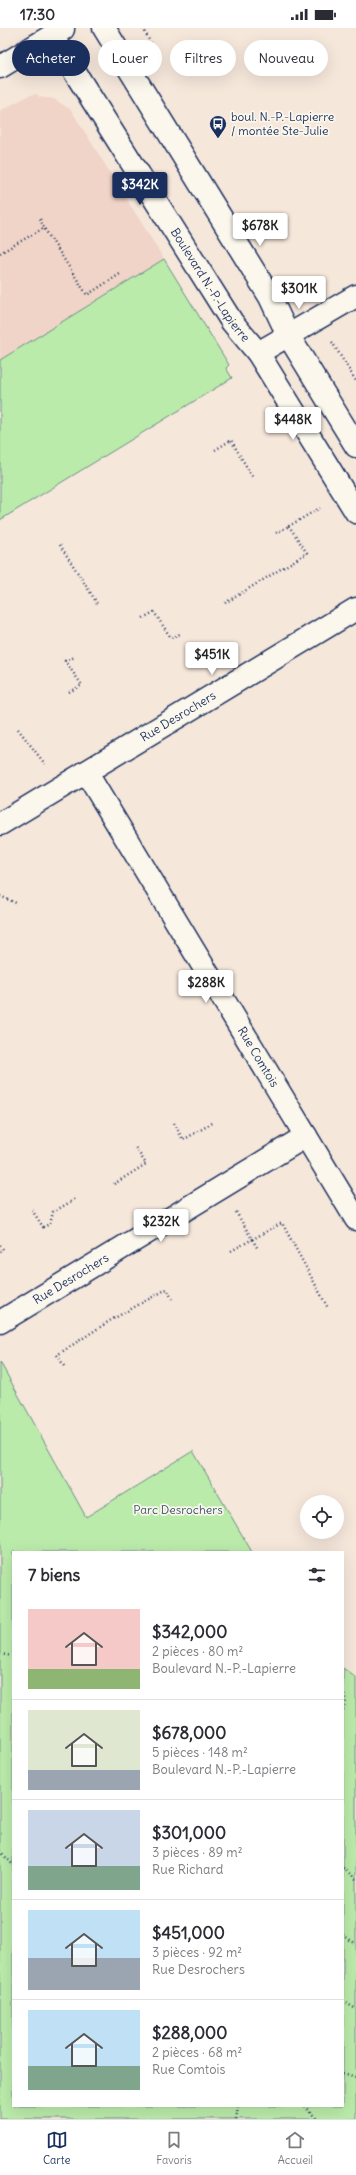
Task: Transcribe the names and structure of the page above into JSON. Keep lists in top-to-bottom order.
{
  "streets": {
    "street": ["Boulevard N.-P.-Lapierre", "Rue Desrochers", "Rue Comtois"]
  },
  "crossings": [
    ["Rue Desrochers", "Rue Comtois"]
  ],
  "parks": ["Parc Desrochers"],
  "places": {
    "bus stop": ["boul. N.-P.-Lapierre / montée Ste-Julie"]
  },
  "page": {
    "status": "17:30",
    "chip": [
      "Acheter",
      "Louer",
      "Filtres",
      "Nouveau"
    ],
    "price": [
      "$342K",
      "$678K",
      "$301K",
      "$448K",
      "$451K",
      "$288K",
      "$232K"
    ],
    "heading": "7 biens",
    "list": [
      {
        "name": "$342,000",
        "note": "2 pièces · 80 m² · Boulevard N.-P.-Lapierre"
      },
      {
        "name": "$678,000",
        "note": "5 pièces · 148 m² · Boulevard N.-P.-Lapierre"
      },
      {
        "name": "$301,000",
        "note": "3 pièces · 89 m² · Rue Richard"
      },
      {
        "name": "$451,000",
        "note": "3 pièces · 92 m² · Rue Desrochers"
      },
      {
        "name": "$288,000",
        "note": "2 pièces · 68 m² · Rue Comtois"
      }
    ],
    "tabs": ["Carte", "Favoris", "Accueil"]
  }
}
